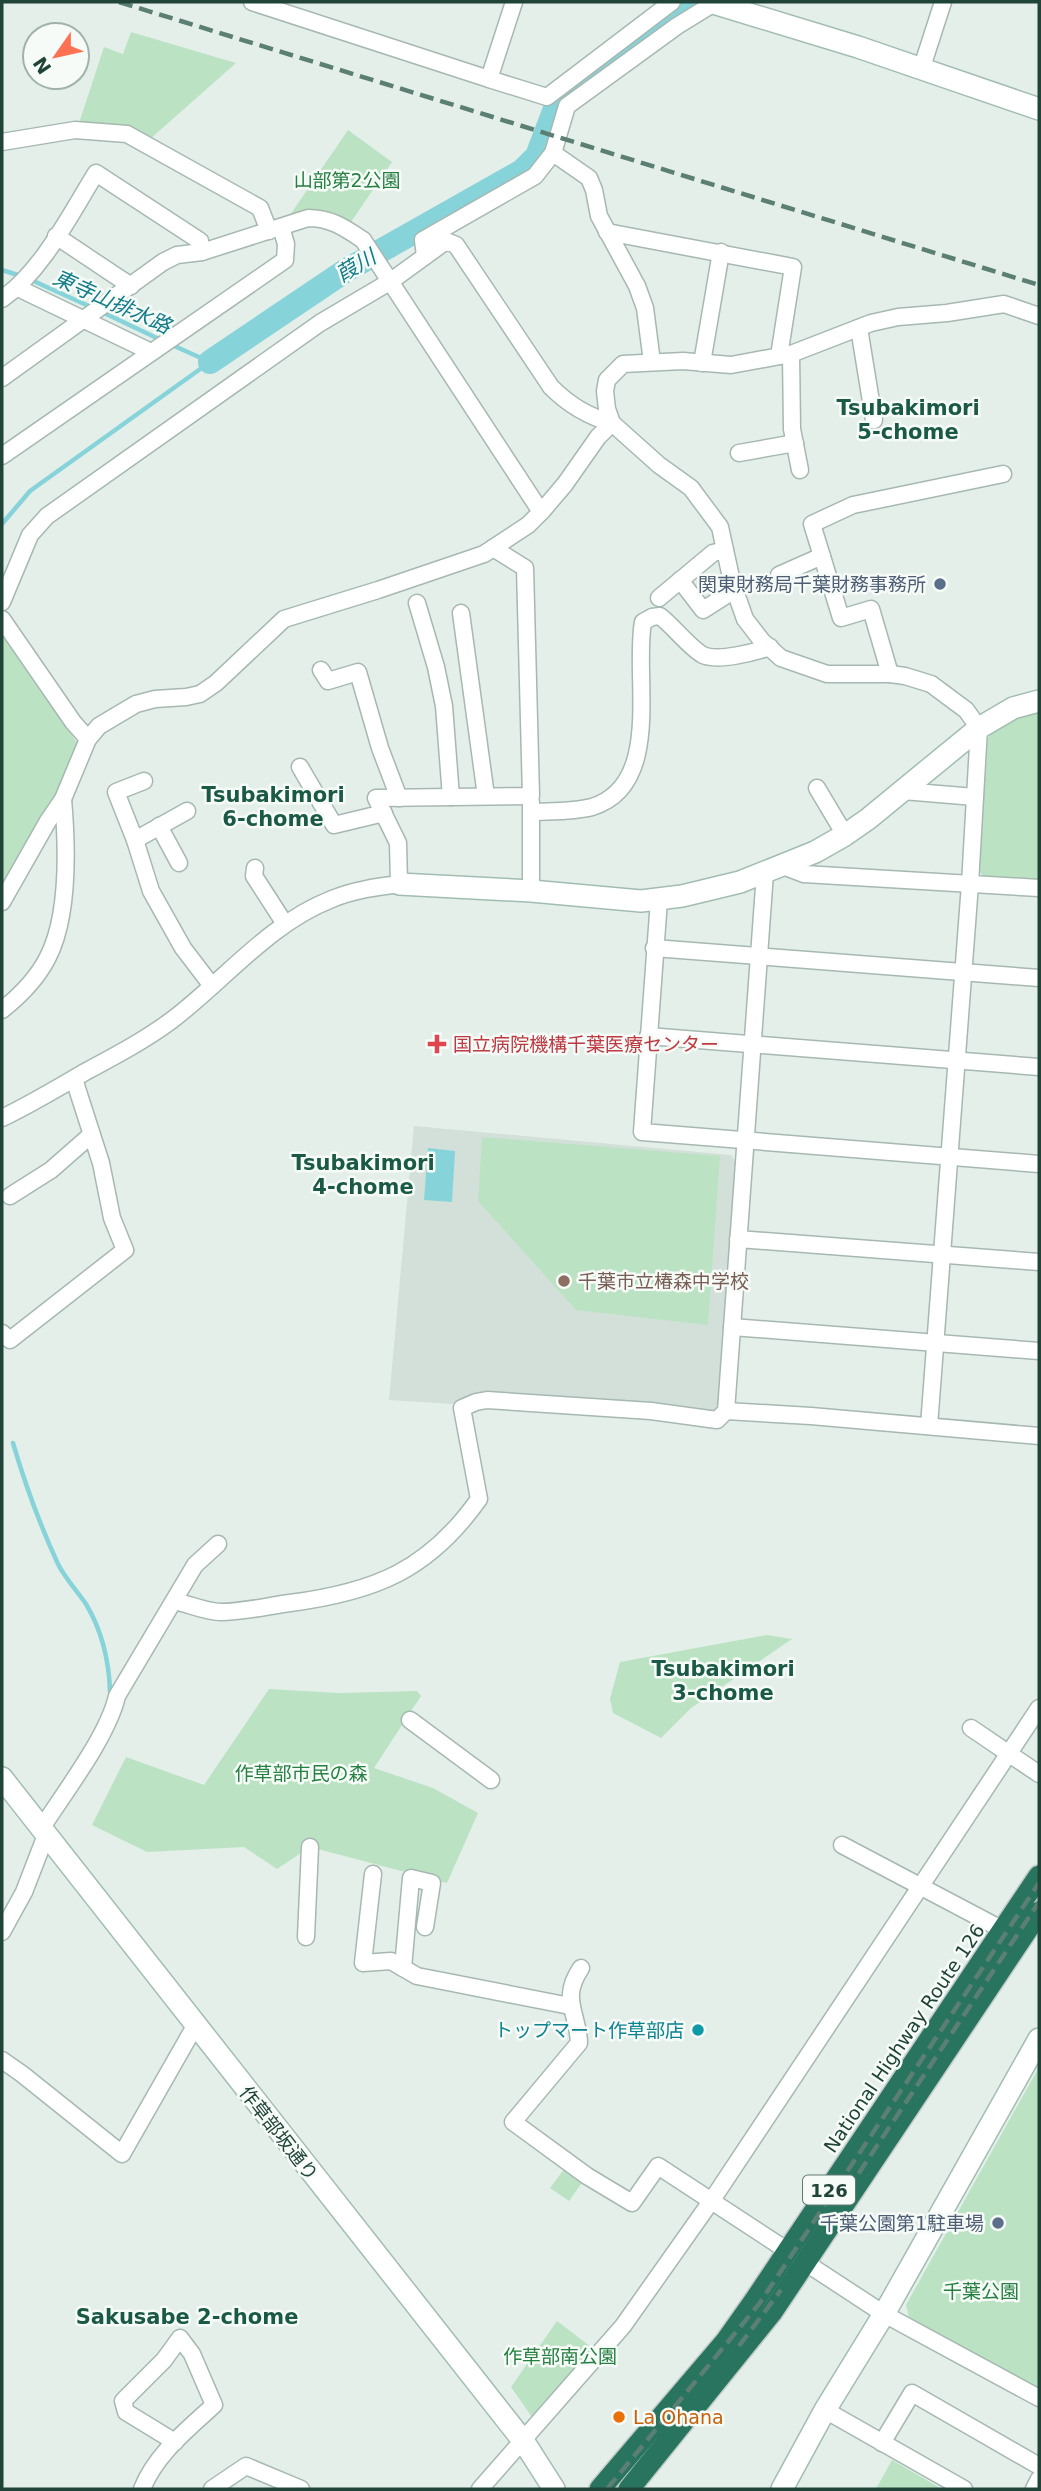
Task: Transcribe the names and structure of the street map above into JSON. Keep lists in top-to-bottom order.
{
  "streets": {
    "highway": ["National Highway Route 126", "126"],
    "street": ["作草部坂通り"]
  },
  "districts": [
    "Tsubakimori 5-chome",
    "Tsubakimori 6-chome",
    "Tsubakimori 4-chome",
    "Tsubakimori 3-chome",
    "Sakusabe 2-chome"
  ],
  "water": ["葭川", "東寺山排水路"],
  "parks": [
    "山部第2公園",
    "作草部市民の森",
    "千葉公園",
    "作草部南公園"
  ],
  "places": {
    "other": [
      "関東財務局千葉財務事務所",
      "千葉市立椿森中学校",
      "トップマート作草部店",
      "千葉公園第1駐車場",
      "La Ohana"
    ],
    "health": ["国立病院機構千葉医療センター"]
  },
  "north": "bottom left"
}
